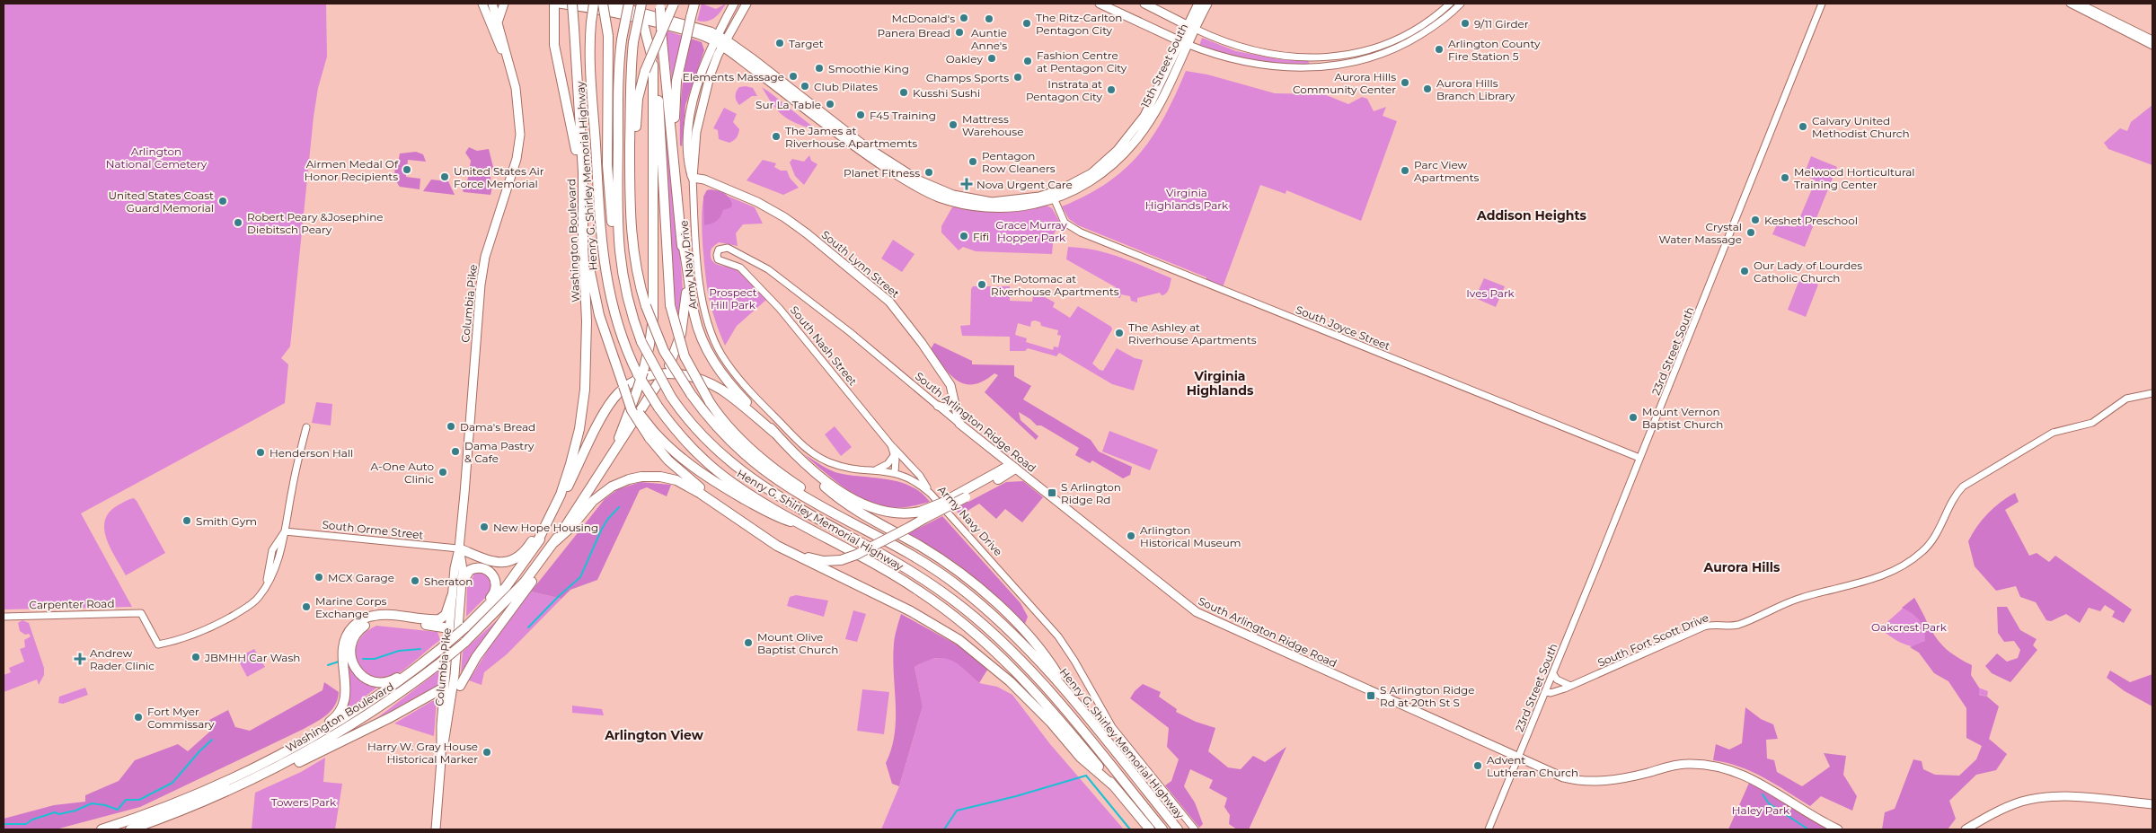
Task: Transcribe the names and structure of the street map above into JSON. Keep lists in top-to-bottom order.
{
  "streets": {
    "highway": ["Henry G. Shirley Memorial Highway", "Washington Boulevard"],
    "main road": [
      "15th Street South",
      "South Lynn Street",
      "Army Navy Drive",
      "Columbia Pike",
      "South Arlington Ridge Road"
    ],
    "street": [
      "South Joyce Street",
      "South Nash Street",
      "23rd Street South",
      "South Orme Street",
      "Carpenter Road",
      "South Fort Scott Drive"
    ]
  },
  "crossings": [
    ["15th Street South", "South Joyce Street"],
    ["South Lynn Street", "Army Navy Drive"],
    ["South Lynn Street", "South Arlington Ridge Road"],
    ["Army Navy Drive", "South Nash Street"],
    ["Columbia Pike", "South Orme Street"],
    ["South Joyce Street", "23rd Street South"],
    ["South Nash Street", "South Arlington Ridge Road"],
    ["23rd Street South", "South Arlington Ridge Road"],
    ["23rd Street South", "South Fort Scott Drive"],
    ["South Orme Street", "Carpenter Road"]
  ],
  "districts": [
    "Addison Heights",
    "Virginia Highlands",
    "Aurora Hills",
    "Arlington View"
  ],
  "parks": [
    "Arlington National Cemetery",
    "Virginia Highlands Park",
    "Grace Murray Hopper Park",
    "Prospect Hill Park",
    "Ives Park",
    "Oakcrest Park",
    "Towers Park",
    "Haley Park"
  ],
  "places": {
    "other": [
      "McDonald's",
      "Auntie Anne's",
      "The Ritz-Carlton Pentagon City",
      "9/11 Girder",
      "Panera Bread",
      "Target",
      "Arlington County Fire Station 5",
      "Oakley",
      "Fashion Centre at Pentagon City",
      "Smoothie King",
      "Elements Massage",
      "Champs Sports",
      "Aurora Hills Community Center",
      "Club Pilates",
      "Aurora Hills Branch Library",
      "Instrata at Pentagon City",
      "Kusshi Sushi",
      "Sur La Table",
      "F45 Training",
      "Mattress Warehouse",
      "Calvary United Methodist Church",
      "The James at Riverhouse Apartmemts",
      "Pentagon Row Cleaners",
      "Airmen Medal Of Honor Recipients",
      "Parc View Apartments",
      "Planet Fitness",
      "United States Air Force Memorial",
      "Melwood Horticultural Training Center",
      "United States Coast Guard Memorial",
      "Keshet Preschool",
      "Robert Peary &Josephine Diebitsch Peary",
      "Crystal Water Massage",
      "Fifi",
      "Our Lady of Lourdes Catholic Church",
      "The Potomac at Riverhouse Apartments",
      "The Ashley at Riverhouse Apartments",
      "Mount Vernon Baptist Church",
      "Dama's Bread",
      "Dama Pastry & Cafe",
      "Henderson Hall",
      "A-One Auto Clinic",
      "Smith Gym",
      "New Hope Housing",
      "Arlington Historical Museum",
      "MCX Garage",
      "Sheraton",
      "Marine Corps Exchange",
      "Mount Olive Baptist Church",
      "JBMHH Car Wash",
      "Fort Myer Commissary",
      "Harry W. Gray House Historical Marker",
      "Advent Lutheran Church"
    ],
    "health": ["Nova Urgent Care", "Andrew Rader Clinic"],
    "transit": ["S Arlington Ridge Rd", "S Arlington Ridge Rd at 20th St S"]
  }
}
